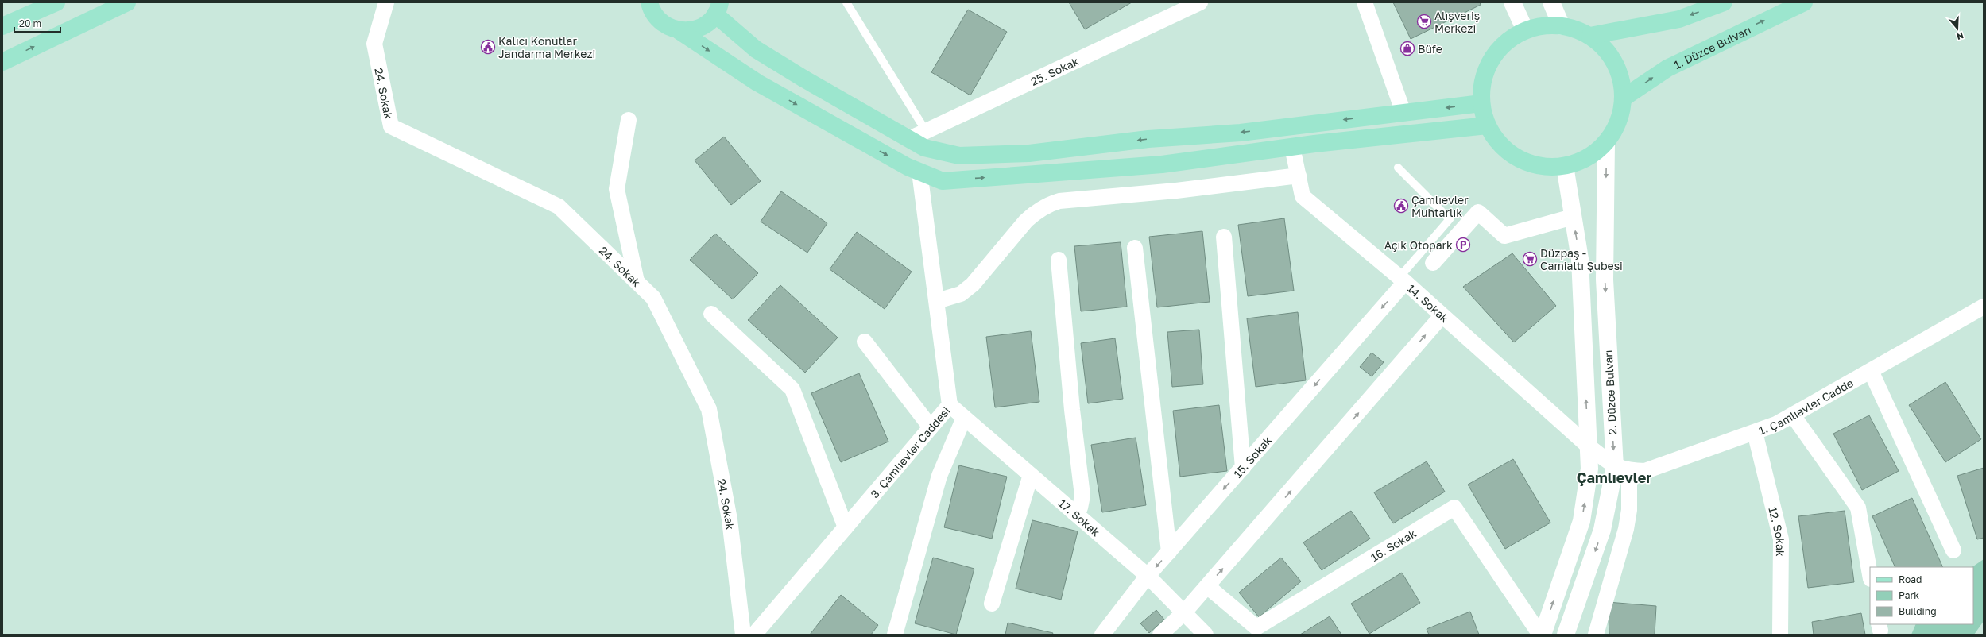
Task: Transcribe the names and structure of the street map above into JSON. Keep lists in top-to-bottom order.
{
  "streets": {
    "main road": ["1. Düzce Bulvarı"],
    "street": [
      "25. Sokak",
      "24. Sokak",
      "14. Sokak",
      "2. Düzce Bulvarı",
      "1. Çamlıevler Cadde",
      "3. Çamlıevler Caddesi",
      "15. Sokak",
      "17. Sokak",
      "12. Sokak",
      "16. Sokak"
    ]
  },
  "crossings": [
    ["14. Sokak", "2. Düzce Bulvarı"],
    ["14. Sokak", "1. Çamlıevler Cadde"],
    ["14. Sokak", "15. Sokak"],
    ["2. Düzce Bulvarı", "1. Çamlıevler Cadde"],
    ["1. Çamlıevler Cadde", "12. Sokak"],
    ["3. Çamlıevler Caddesi", "17. Sokak"],
    ["15. Sokak", "17. Sokak"]
  ],
  "districts": ["Çamlıevler"],
  "places": {
    "supermarket": ["Alışveriş Merkezi", "Düzpaş - Camialtı Şubesi"],
    "public building": ["Kalıcı Konutlar Jandarma Merkezi", "Çamlıevler Muhtarlık"],
    "shop": ["Büfe"],
    "parking": ["Açık Otopark"]
  },
  "legend": ["Road", "Park", "Building"],
  "scale_bar": "20 m",
  "north": "bottom"
}
